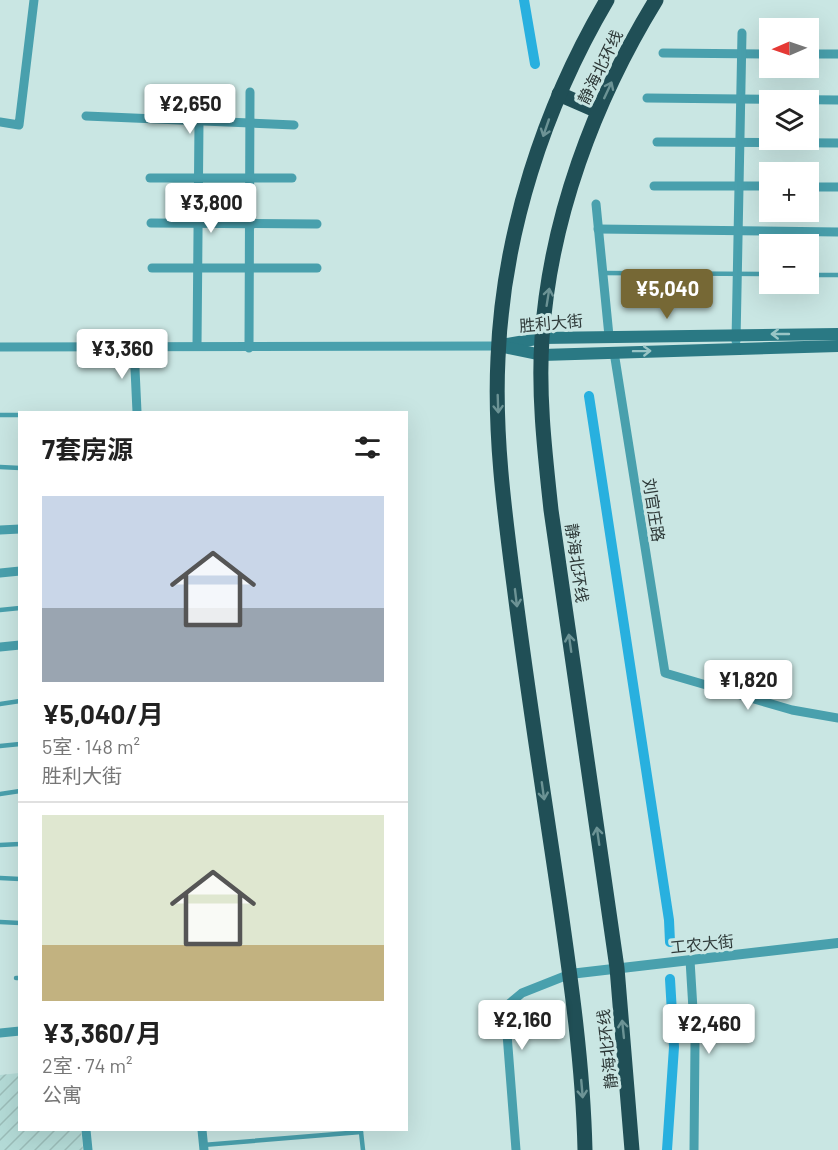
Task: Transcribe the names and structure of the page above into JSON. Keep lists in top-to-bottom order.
{
  "streets": {
    "highway": ["静海北环线"],
    "main road": ["胜利大街"],
    "street": ["刘官庄路", "工农大街"]
  },
  "crossings": [
    ["静海北环线", "胜利大街"],
    ["静海北环线", "工农大街"],
    ["胜利大街", "刘官庄路"]
  ],
  "north": "left",
  "page": {
    "map_buttons": ["+", "−"],
    "price": [
      "¥2,650",
      "¥3,800",
      "¥5,040",
      "¥3,360",
      "¥1,820",
      "¥2,160",
      "¥2,460"
    ],
    "heading": "7套房源",
    "list": [
      {
        "name": "¥5,040/月",
        "note": "5室 · 148 m² · 胜利大街"
      },
      {
        "name": "¥3,360/月",
        "note": "2室 · 74 m² · 公寓"
      }
    ]
  }
}
